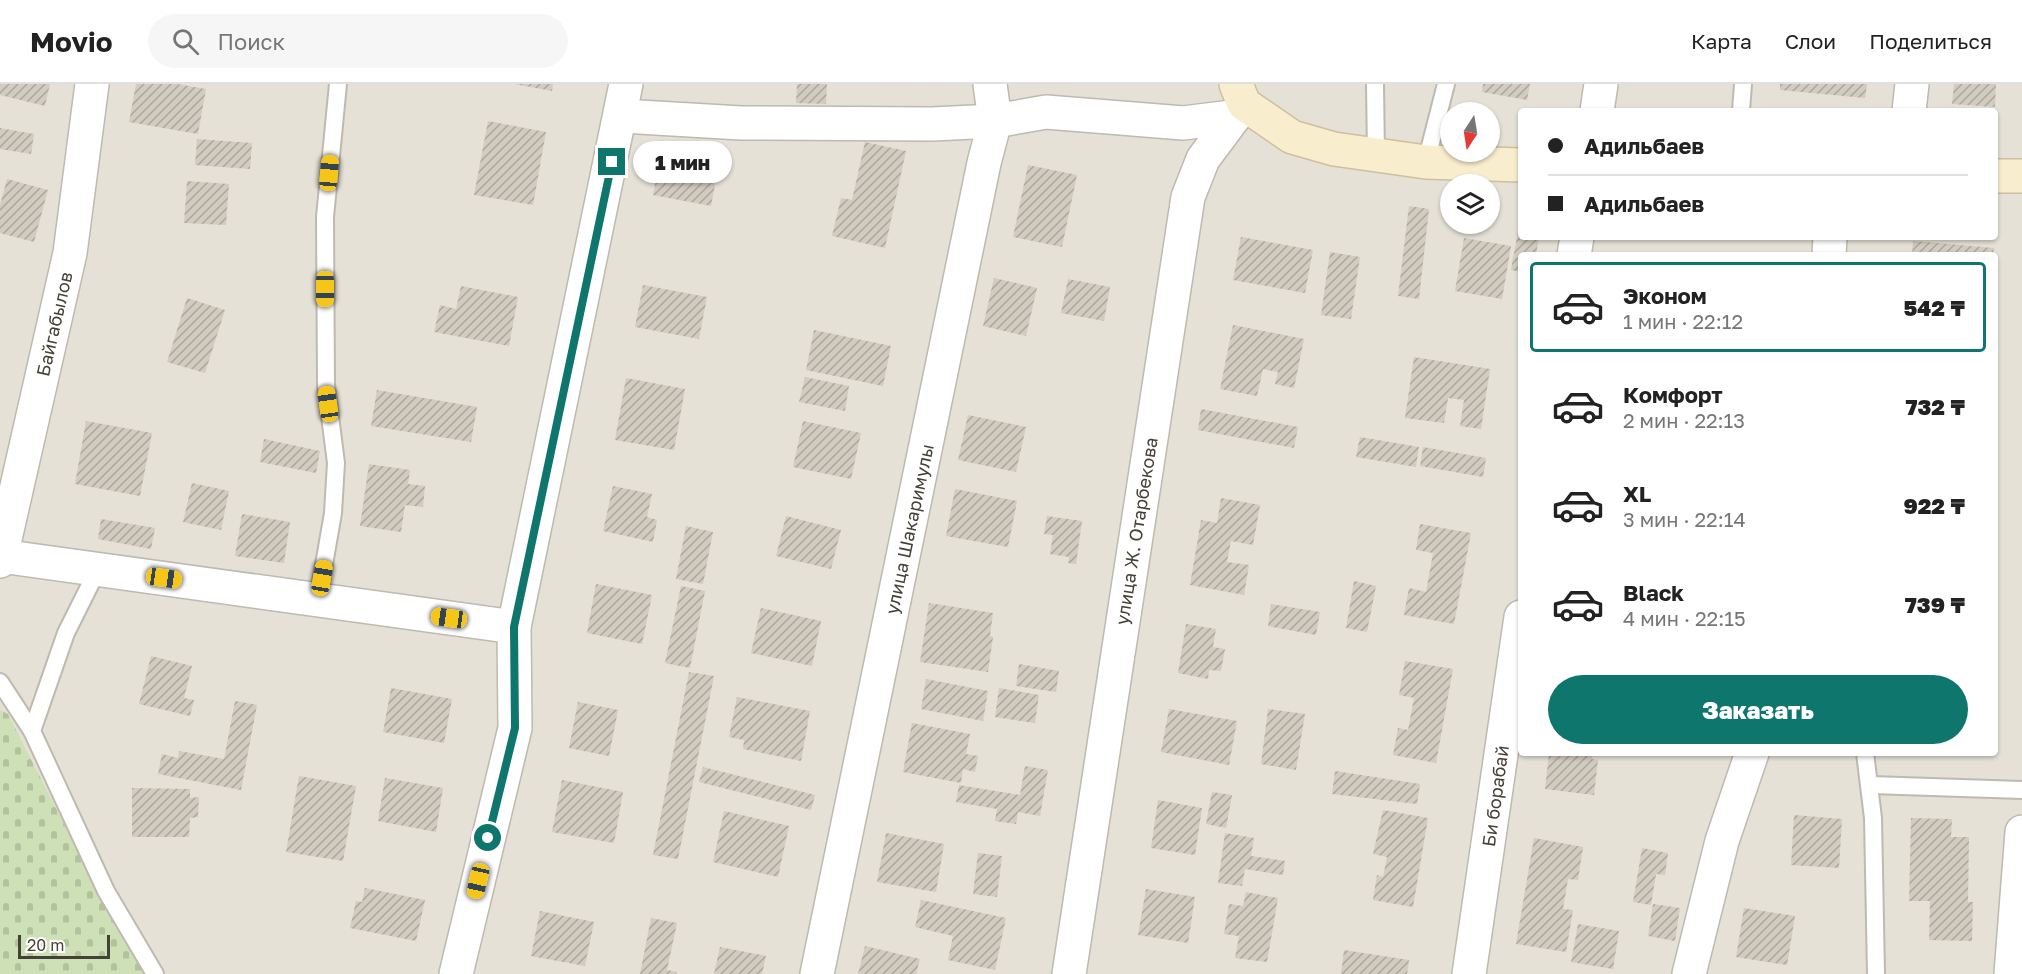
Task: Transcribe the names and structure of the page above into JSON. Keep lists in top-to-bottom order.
{
  "streets": {
    "street": [
      "Байгабылов",
      "улица Шакаримулы",
      "улица Ж. Отарбекова",
      "Би борабай"
    ]
  },
  "scale_bar": "20 m",
  "north": "bottom",
  "page": {
    "header": "Movio",
    "search": "Поиск",
    "nav": ["Карта", "Слои", "Поделиться"],
    "banner": ["Адильбаев", "Адильбаев"],
    "bubble": "1 мин",
    "list": [
      {
        "name": "Эконом",
        "note": "1 мин · 22:12",
        "value": "542 ₸"
      },
      {
        "name": "Комфорт",
        "note": "2 мин · 22:13",
        "value": "732 ₸"
      },
      {
        "name": "XL",
        "note": "3 мин · 22:14",
        "value": "922 ₸"
      },
      {
        "name": "Black",
        "note": "4 мин · 22:15",
        "value": "739 ₸"
      }
    ],
    "buttons": "Заказать",
    "scale": "20 m"
  }
}
